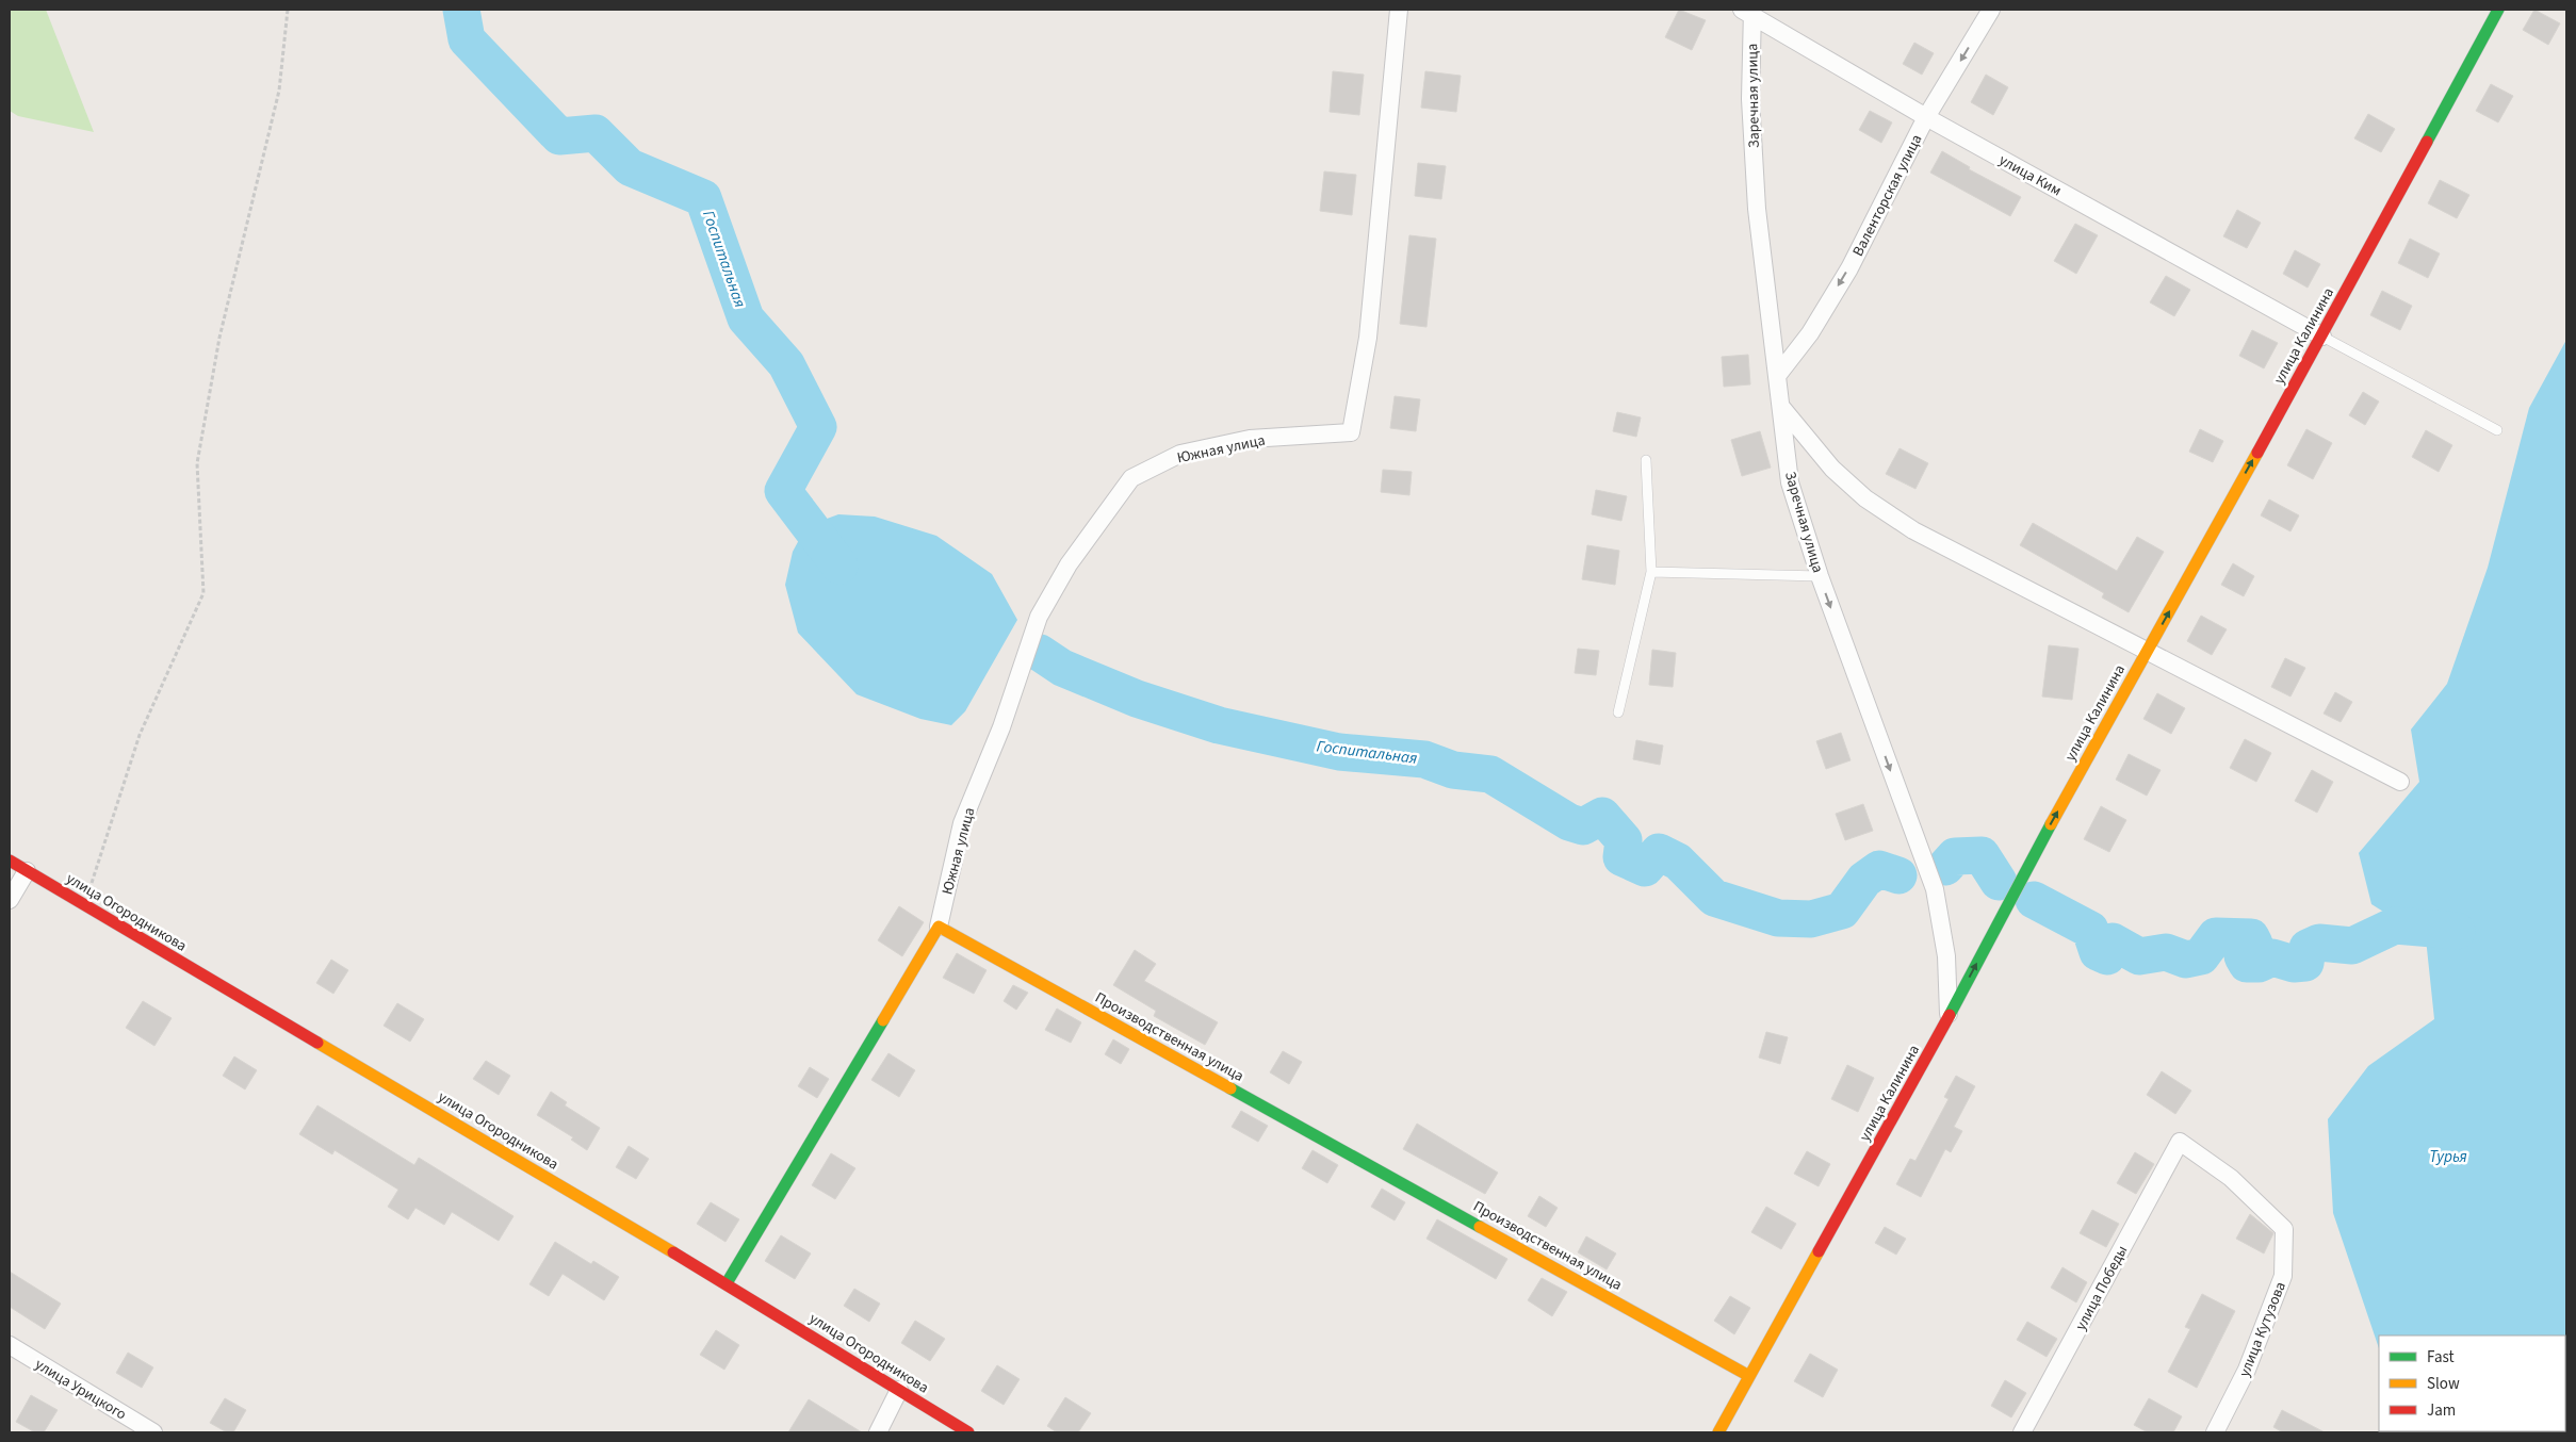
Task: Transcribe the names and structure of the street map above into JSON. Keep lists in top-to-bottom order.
{
  "streets": {
    "street": [
      "Заречная улица",
      "улица Ким",
      "Валенторская улица",
      "улица Калинина",
      "Южная улица",
      "улица Огородникова",
      "Производственная улица",
      "улица Победы",
      "улица Кутузова",
      "улица Урицкого"
    ]
  },
  "crossings": [
    ["Заречная улица", "улица Ким"],
    ["Заречная улица", "Валенторская улица"],
    ["Заречная улица", "улица Калинина"],
    ["улица Ким", "Валенторская улица"],
    ["улица Ким", "улица Калинина"],
    ["улица Калинина", "Производственная улица"],
    ["Южная улица", "Производственная улица"],
    ["улица Победы", "улица Кутузова"]
  ],
  "one_way": ["Заречная улица", "Валенторская улица", "улица Калинина"],
  "water": ["Госпитальная", "Турья"],
  "legend": ["Fast", "Slow", "Jam"]
}
